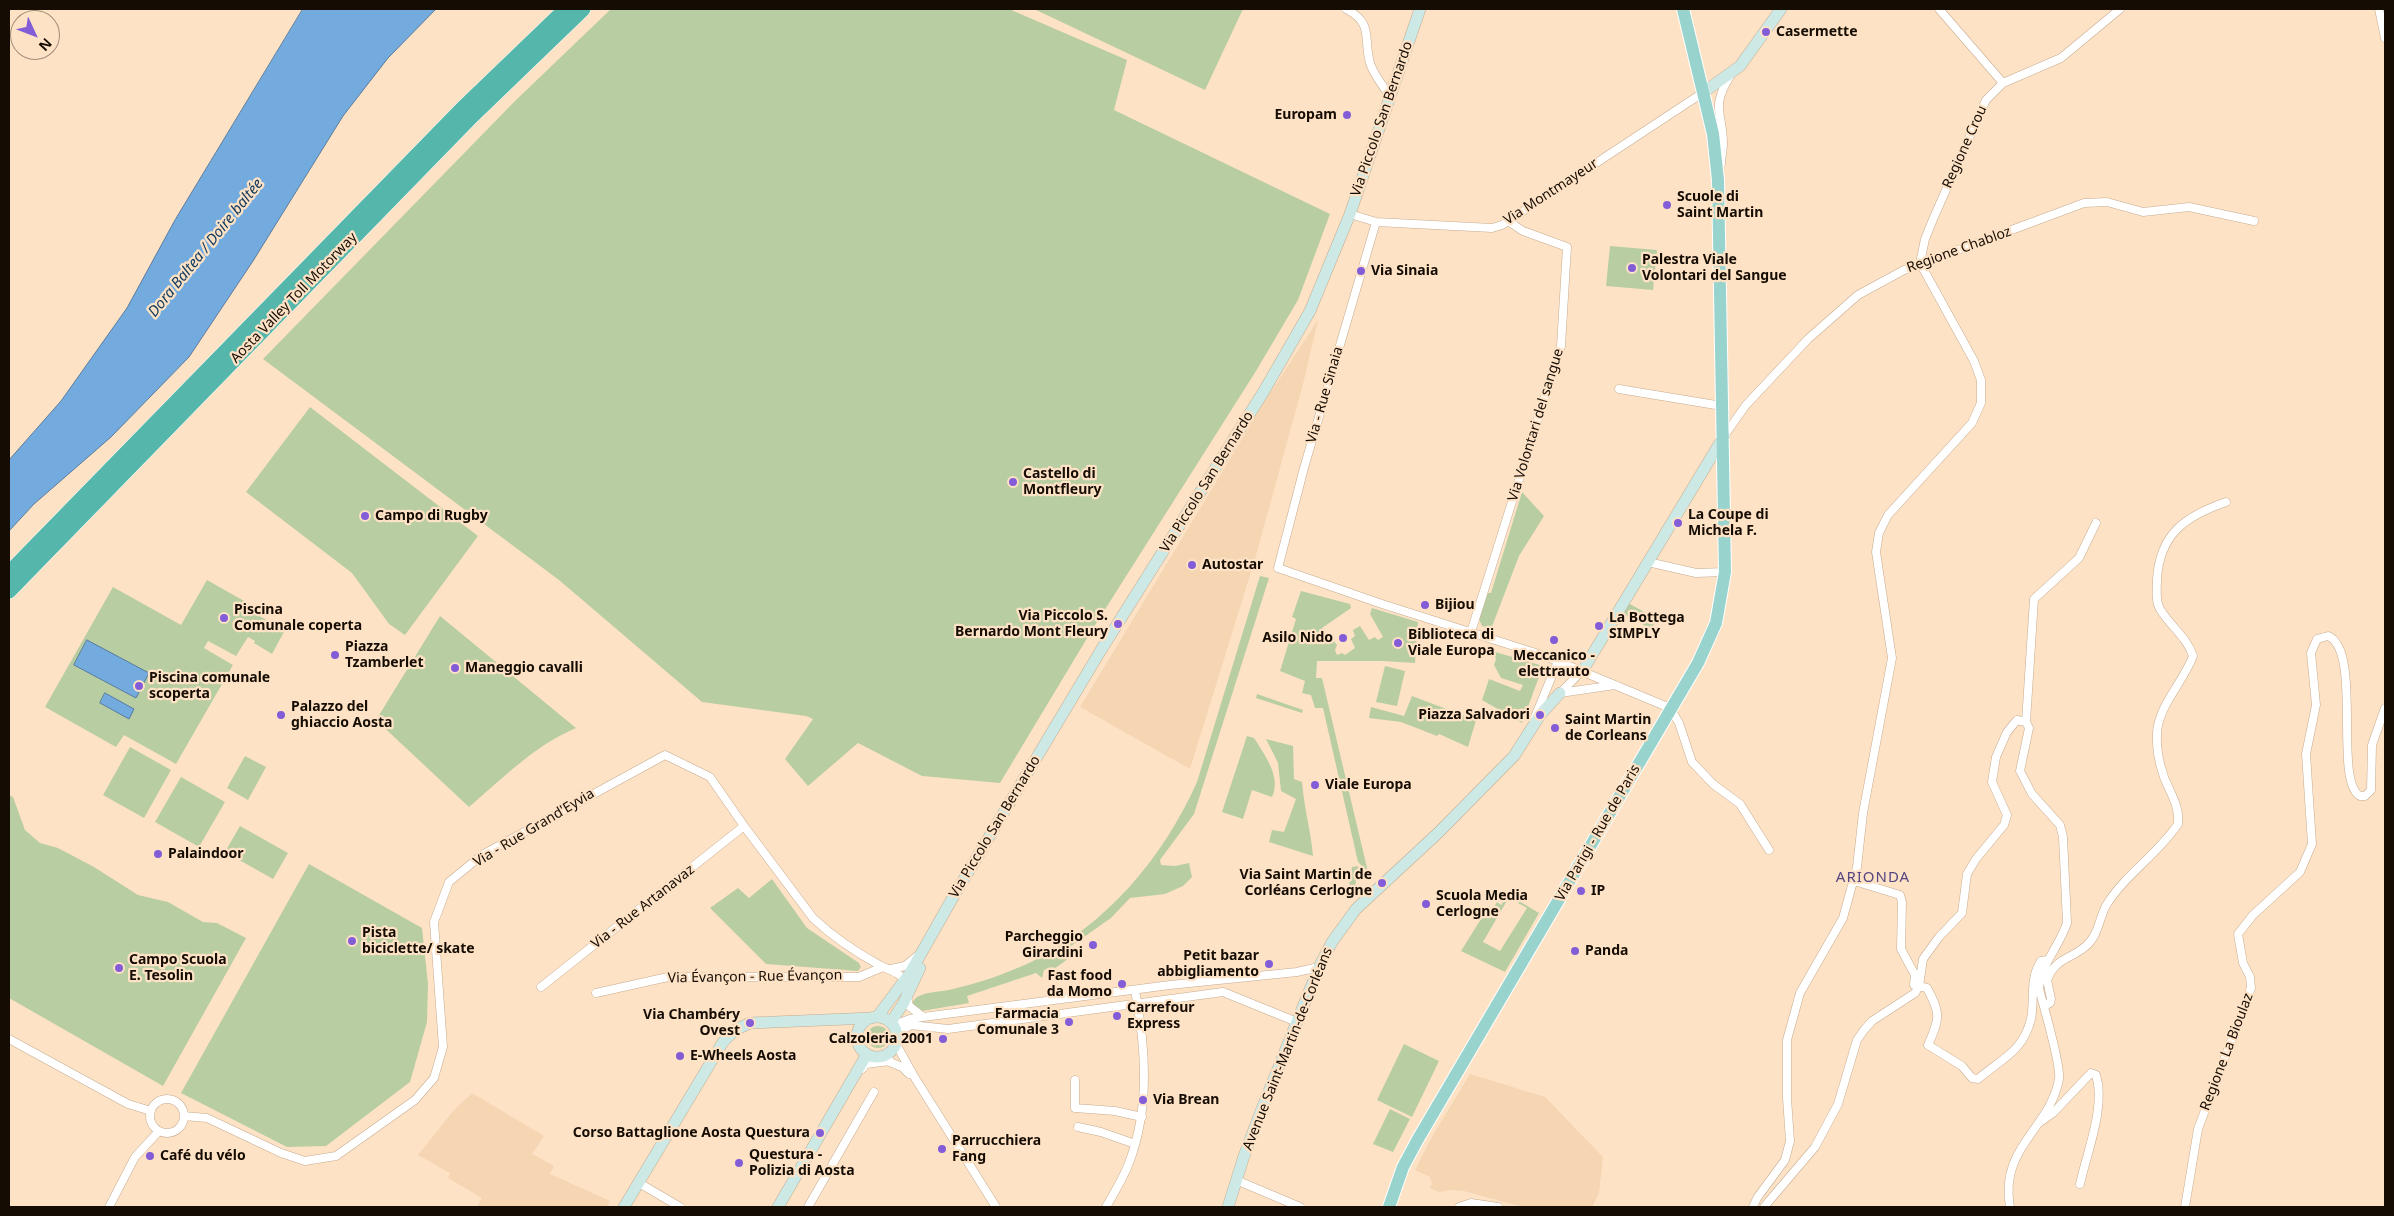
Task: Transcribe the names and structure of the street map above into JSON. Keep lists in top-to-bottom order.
{
  "streets": {
    "highway": ["Aosta Valley Toll Motorway"],
    "main road": ["Via Parigi - Rue de Paris"],
    "street": [
      "Via Piccolo San Bernardo",
      "Regione Crou",
      "Via Montmayeur",
      "Regione Chabloz",
      "Via - Rue Sinaia",
      "Via Volontari del sangue",
      "Via - Rue Grand'Eyvia",
      "Via - Rue Artanavaz",
      "Via Évançon - Rue Évançon",
      "Avenue Saint-Martin-de-Corléans",
      "Regione La Bioulaz"
    ]
  },
  "crossings": [
    ["Via Piccolo San Bernardo", "Via Montmayeur"],
    ["Via Piccolo San Bernardo", "Via - Rue Grand'Eyvia"],
    ["Via Piccolo San Bernardo", "Via Évançon - Rue Évançon"],
    ["Regione Crou", "Regione Chabloz"],
    ["Via Montmayeur", "Via - Rue Sinaia"],
    ["Via Montmayeur", "Via Volontari del sangue"],
    ["Via Montmayeur", "Via Parigi - Rue de Paris"],
    ["Regione Chabloz", "Via Parigi - Rue de Paris"],
    ["Via - Rue Sinaia", "Via Volontari del sangue"],
    ["Via - Rue Grand'Eyvia", "Via - Rue Artanavaz"],
    ["Via - Rue Grand'Eyvia", "Via Évançon - Rue Évançon"]
  ],
  "districts": ["ARIONDA"],
  "water": ["Dora Baltea / Doire baltée"],
  "places": [
    "Casermette",
    "Europam",
    "Scuole di Saint Martin",
    "Palestra Viale Volontari del Sangue",
    "Via Sinaia",
    "Castello di Montfleury",
    "Campo di Rugby",
    "La Coupe di Michela F.",
    "Autostar",
    "Bijiou",
    "Piscina Comunale coperta",
    "Via Piccolo S. Bernardo Mont Fleury",
    "La Bottega SIMPLY",
    "Asilo Nido",
    "Meccanico - elettrauto",
    "Biblioteca di Viale Europa",
    "Piazza Tzamberlet",
    "Maneggio cavalli",
    "Piscina comunale scoperta",
    "Palazzo del ghiaccio Aosta",
    "Piazza Salvadori",
    "Saint Martin de Corleans",
    "Viale Europa",
    "Palaindoor",
    "Via Saint Martin de Corléans Cerlogne",
    "IP",
    "Scuola Media Cerlogne",
    "Pista biciclette/ skate",
    "Parcheggio Girardini",
    "Panda",
    "Petit bazar abbigliamento",
    "Campo Scuola E. Tesolin",
    "Fast food da Momo",
    "Carrefour Express",
    "Farmacia Comunale 3",
    "Via Chambéry Ovest",
    "Calzoleria 2001",
    "E-Wheels Aosta",
    "Via Brean",
    "Corso Battaglione Aosta Questura",
    "Parrucchiera Fang",
    "Café du vélo",
    "Questura - Polizia di Aosta"
  ],
  "north": "bottom right"
}
